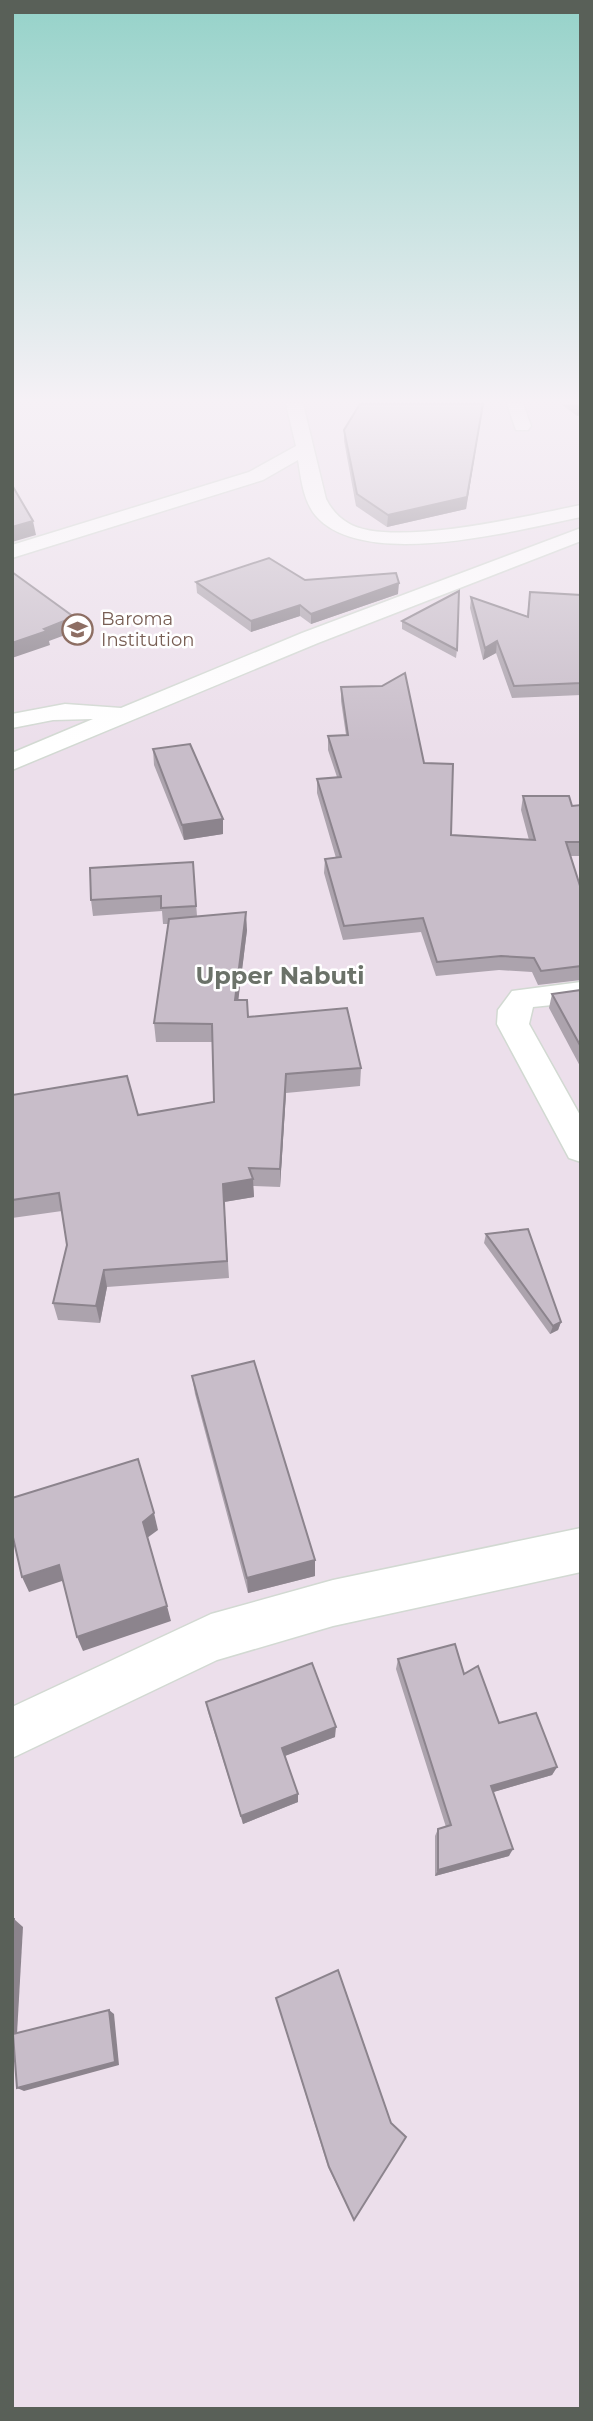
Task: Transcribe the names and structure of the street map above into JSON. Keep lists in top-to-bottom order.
{
  "districts": ["Upper Nabuti"],
  "places": {
    "school or university": ["Baroma Institution"]
  }
}
